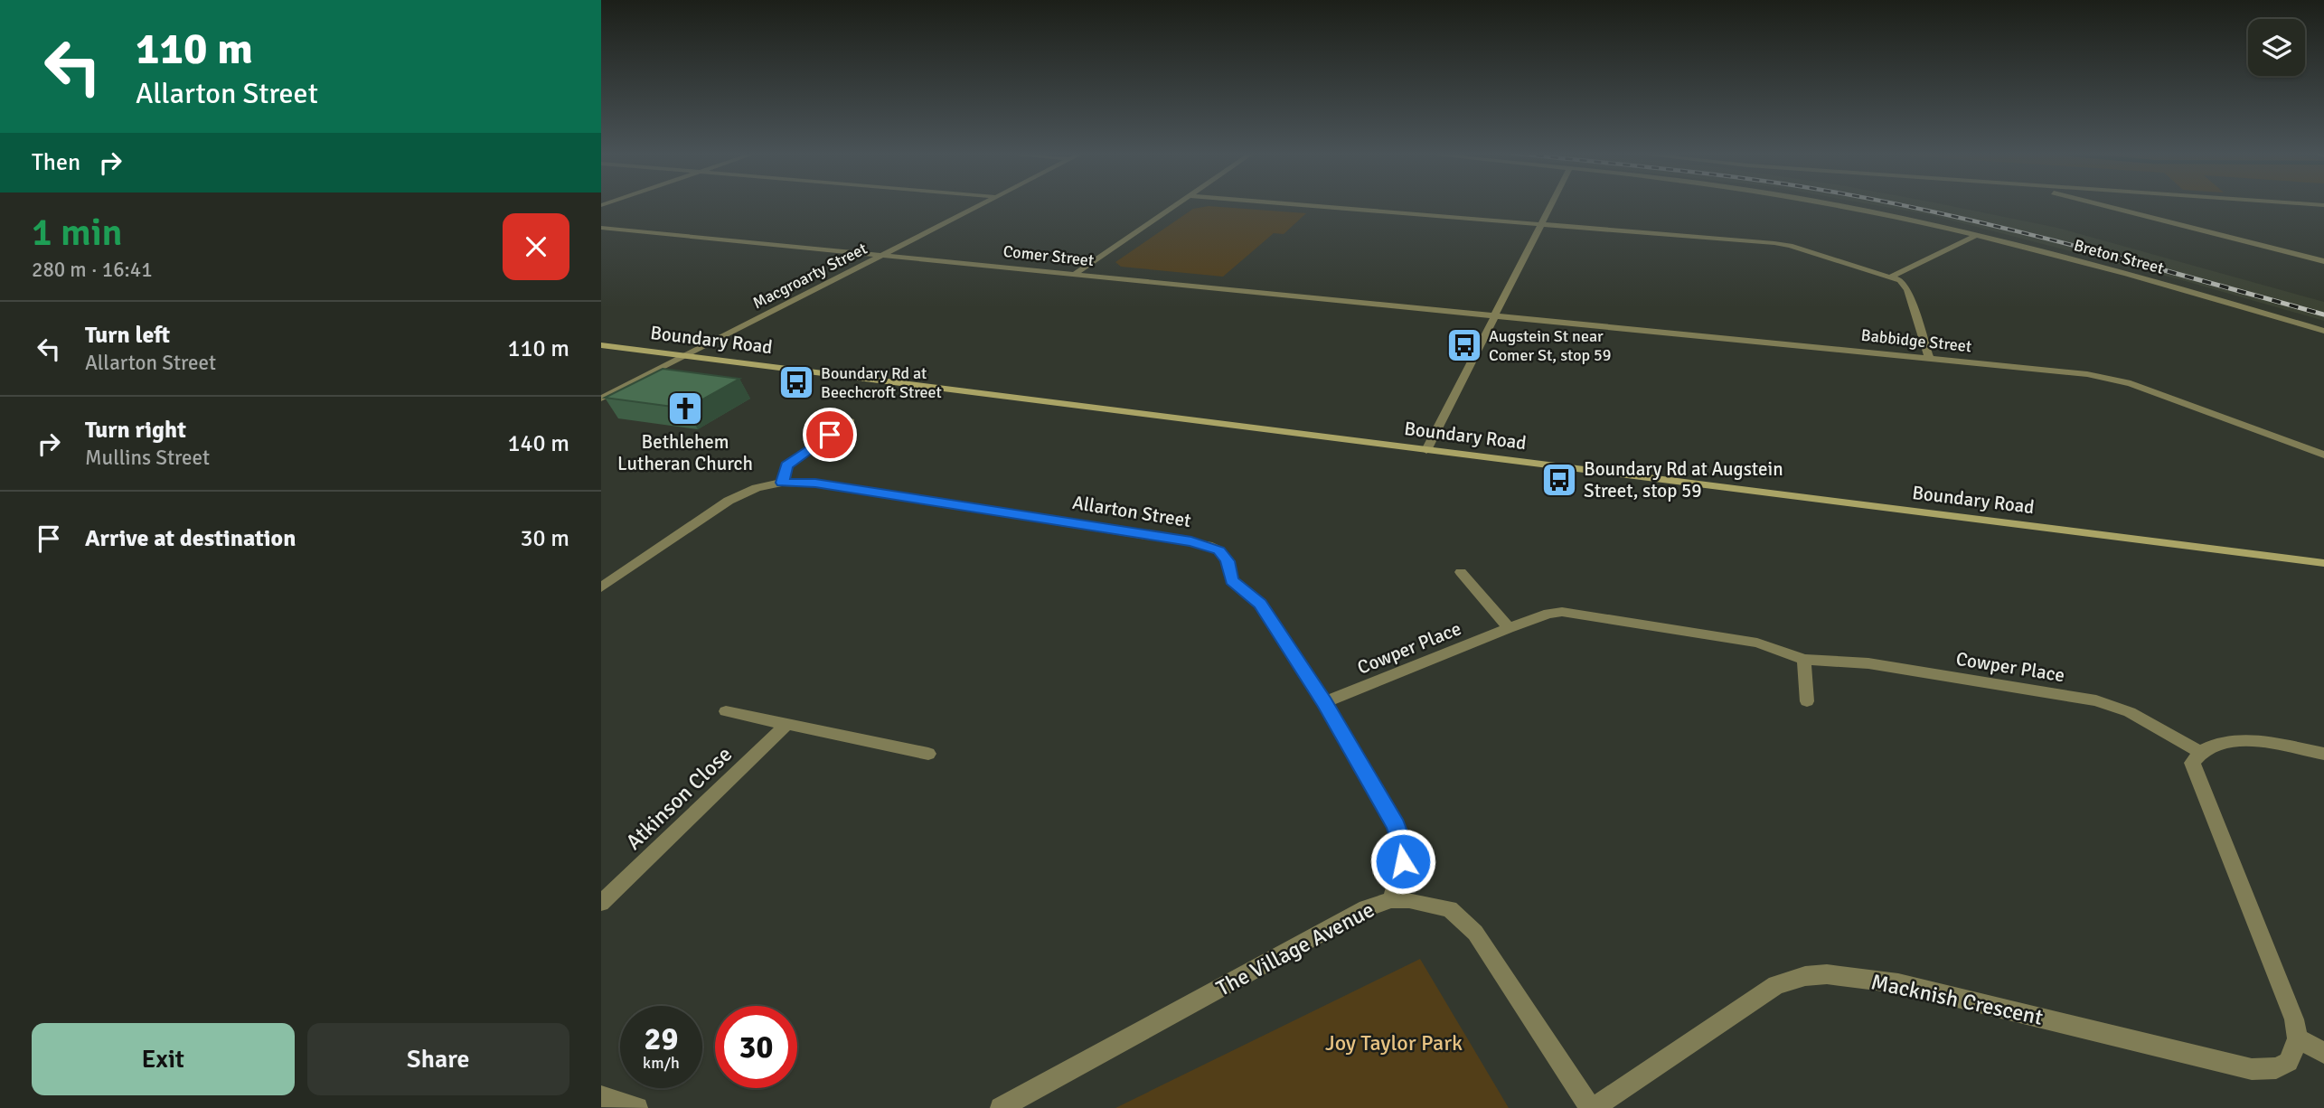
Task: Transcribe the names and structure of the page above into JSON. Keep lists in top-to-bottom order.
{
  "streets": {
    "main road": ["Boundary Road"],
    "street": [
      "Comer Street",
      "Breton Street",
      "Macgroarty Street",
      "Babbidge Street",
      "Allarton Street",
      "Cowper Place",
      "Atkinson Close",
      "The Village Avenue",
      "Macknish Crescent"
    ]
  },
  "crossings": [
    ["Comer Street", "Macgroarty Street"],
    ["Comer Street", "Babbidge Street"],
    ["Macgroarty Street", "Boundary Road"],
    ["Allarton Street", "Cowper Place"],
    ["Allarton Street", "The Village Avenue"],
    ["The Village Avenue", "Macknish Crescent"]
  ],
  "parks": ["Joy Taylor Park"],
  "places": {
    "bus stop": ["Augstein St near Comer St, stop 59", "Boundary Rd at Beechcroft Street", "Boundary Rd at Augstein Street, stop 59"],
    "church": ["Bethlehem Lutheran Church"]
  },
  "page": {
    "turn": ["110 m", "Allarton Street"],
    "then": "Then",
    "heading": ["1 min", "280 m · 16:41"],
    "list": [
      {
        "name": "Turn left",
        "note": "Allarton Street",
        "value": "110 m"
      },
      {
        "name": "Turn right",
        "note": "Mullins Street",
        "value": "140 m"
      },
      {
        "name": "Arrive at destination",
        "value": "30 m"
      }
    ],
    "speed": "29 km/h",
    "limit": "30",
    "buttons": ["Exit", "Share"]
  }
}
